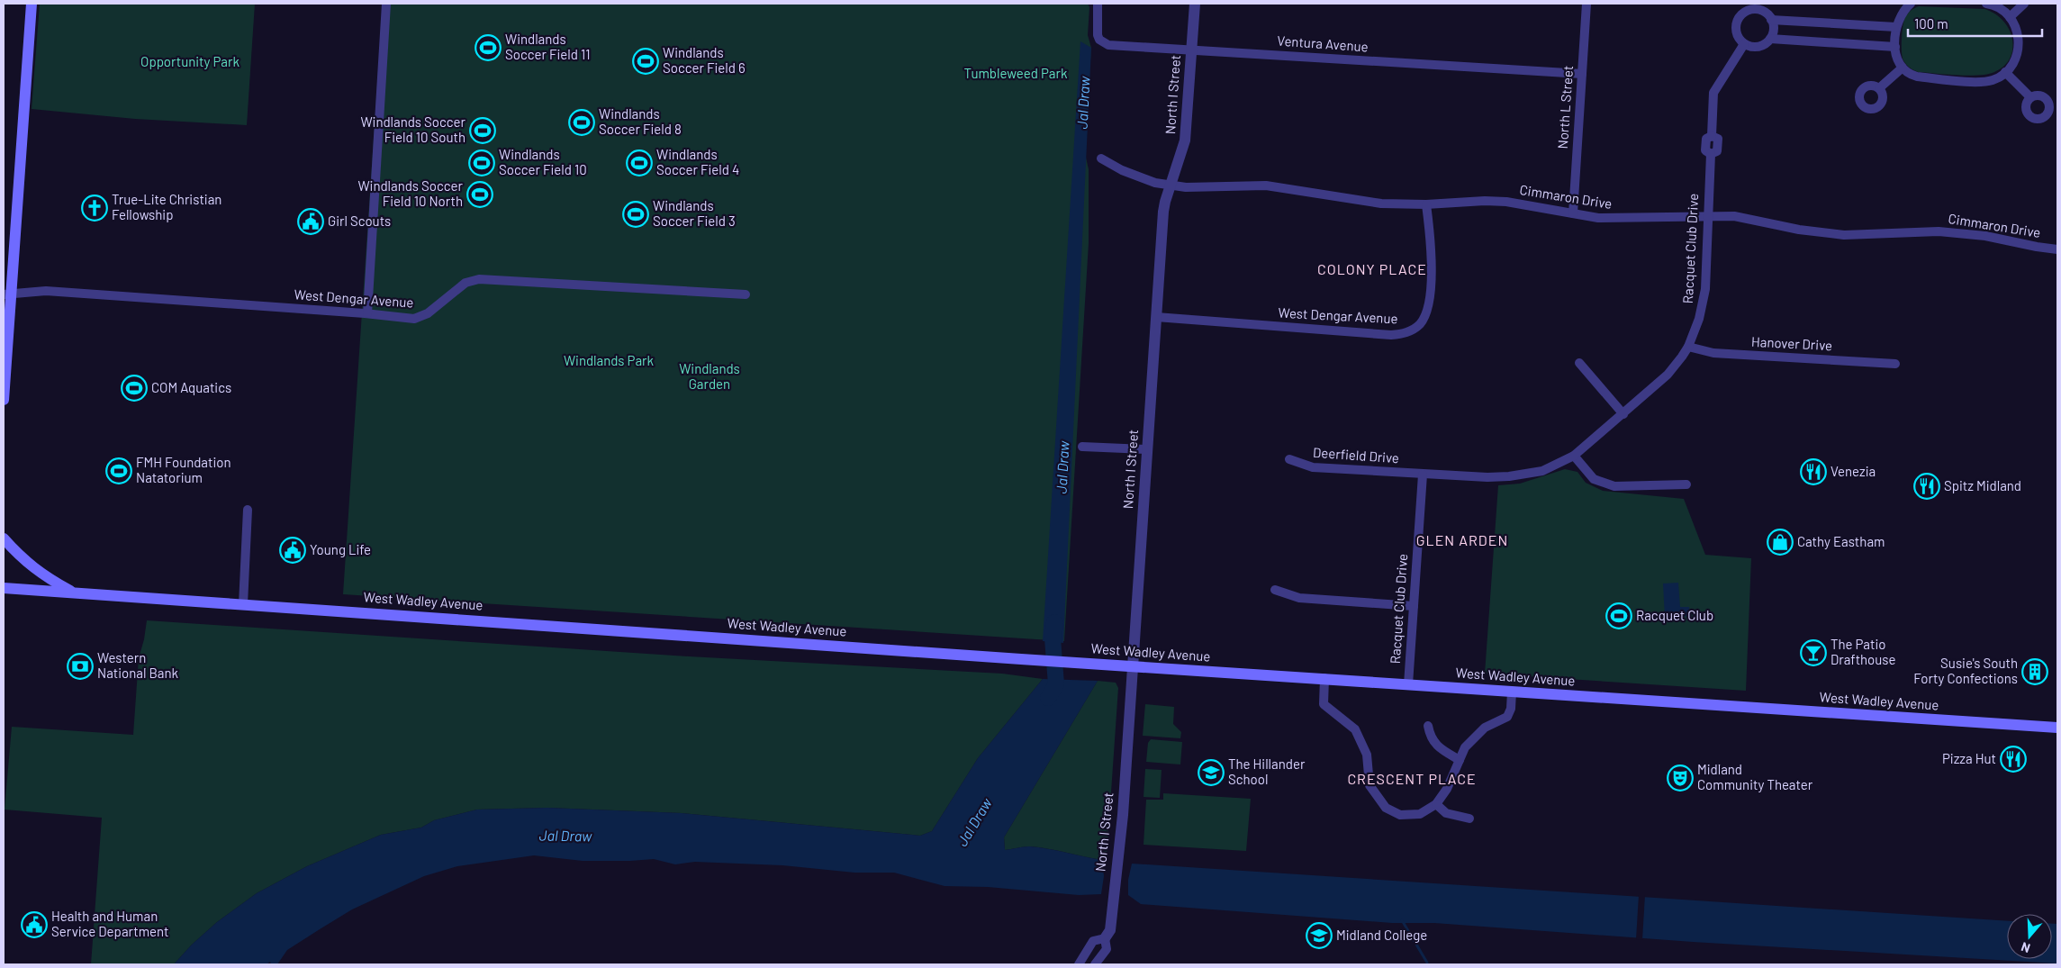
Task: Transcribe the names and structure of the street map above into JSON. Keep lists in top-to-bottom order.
{
  "streets": {
    "main road": ["West Wadley Avenue"],
    "street": [
      "Ventura Avenue",
      "North I Street",
      "North L Street",
      "Cimmaron Drive",
      "Racquet Club Drive",
      "West Dengar Avenue",
      "Hanover Drive",
      "Deerfield Drive"
    ]
  },
  "crossings": [
    ["Ventura Avenue", "North I Street"],
    ["Ventura Avenue", "North L Street"],
    ["North I Street", "Cimmaron Drive"],
    ["North I Street", "West Dengar Avenue"],
    ["North I Street", "West Wadley Avenue"],
    ["North L Street", "Cimmaron Drive"],
    ["Cimmaron Drive", "Racquet Club Drive"],
    ["Cimmaron Drive", "West Dengar Avenue"],
    ["Racquet Club Drive", "Hanover Drive"],
    ["Racquet Club Drive", "Deerfield Drive"],
    ["Racquet Club Drive", "West Wadley Avenue"]
  ],
  "districts": ["COLONY PLACE", "GLEN ARDEN", "CRESCENT PLACE"],
  "water": ["Jal Draw"],
  "parks": [
    "Opportunity Park",
    "Tumbleweed Park",
    "Windlands Park",
    "Windlands Garden"
  ],
  "places": {
    "sports": [
      "Windlands Soccer Field 11",
      "Windlands Soccer Field 6",
      "Windlands Soccer Field 8",
      "Windlands Soccer Field 10 South",
      "Windlands Soccer Field 10",
      "Windlands Soccer Field 4",
      "Windlands Soccer Field 10 North",
      "Windlands Soccer Field 3",
      "COM Aquatics",
      "FMH Foundation Natatorium",
      "Racquet Club"
    ],
    "church": ["True-Lite Christian Fellowship"],
    "public building": ["Girl Scouts", "Young Life", "Health and Human Service Department"],
    "restaurant": ["Venezia", "Spitz Midland", "Pizza Hut"],
    "shop": ["Cathy Eastham"],
    "bar": ["The Patio Drafthouse"],
    "bank": ["Western National Bank"],
    "building": ["Susie's South Forty Confections"],
    "school or university": ["The Hillander School", "Midland College"],
    "theatre": ["Midland Community Theater"]
  },
  "scale_bar": "100 m",
  "north": "bottom"
}
